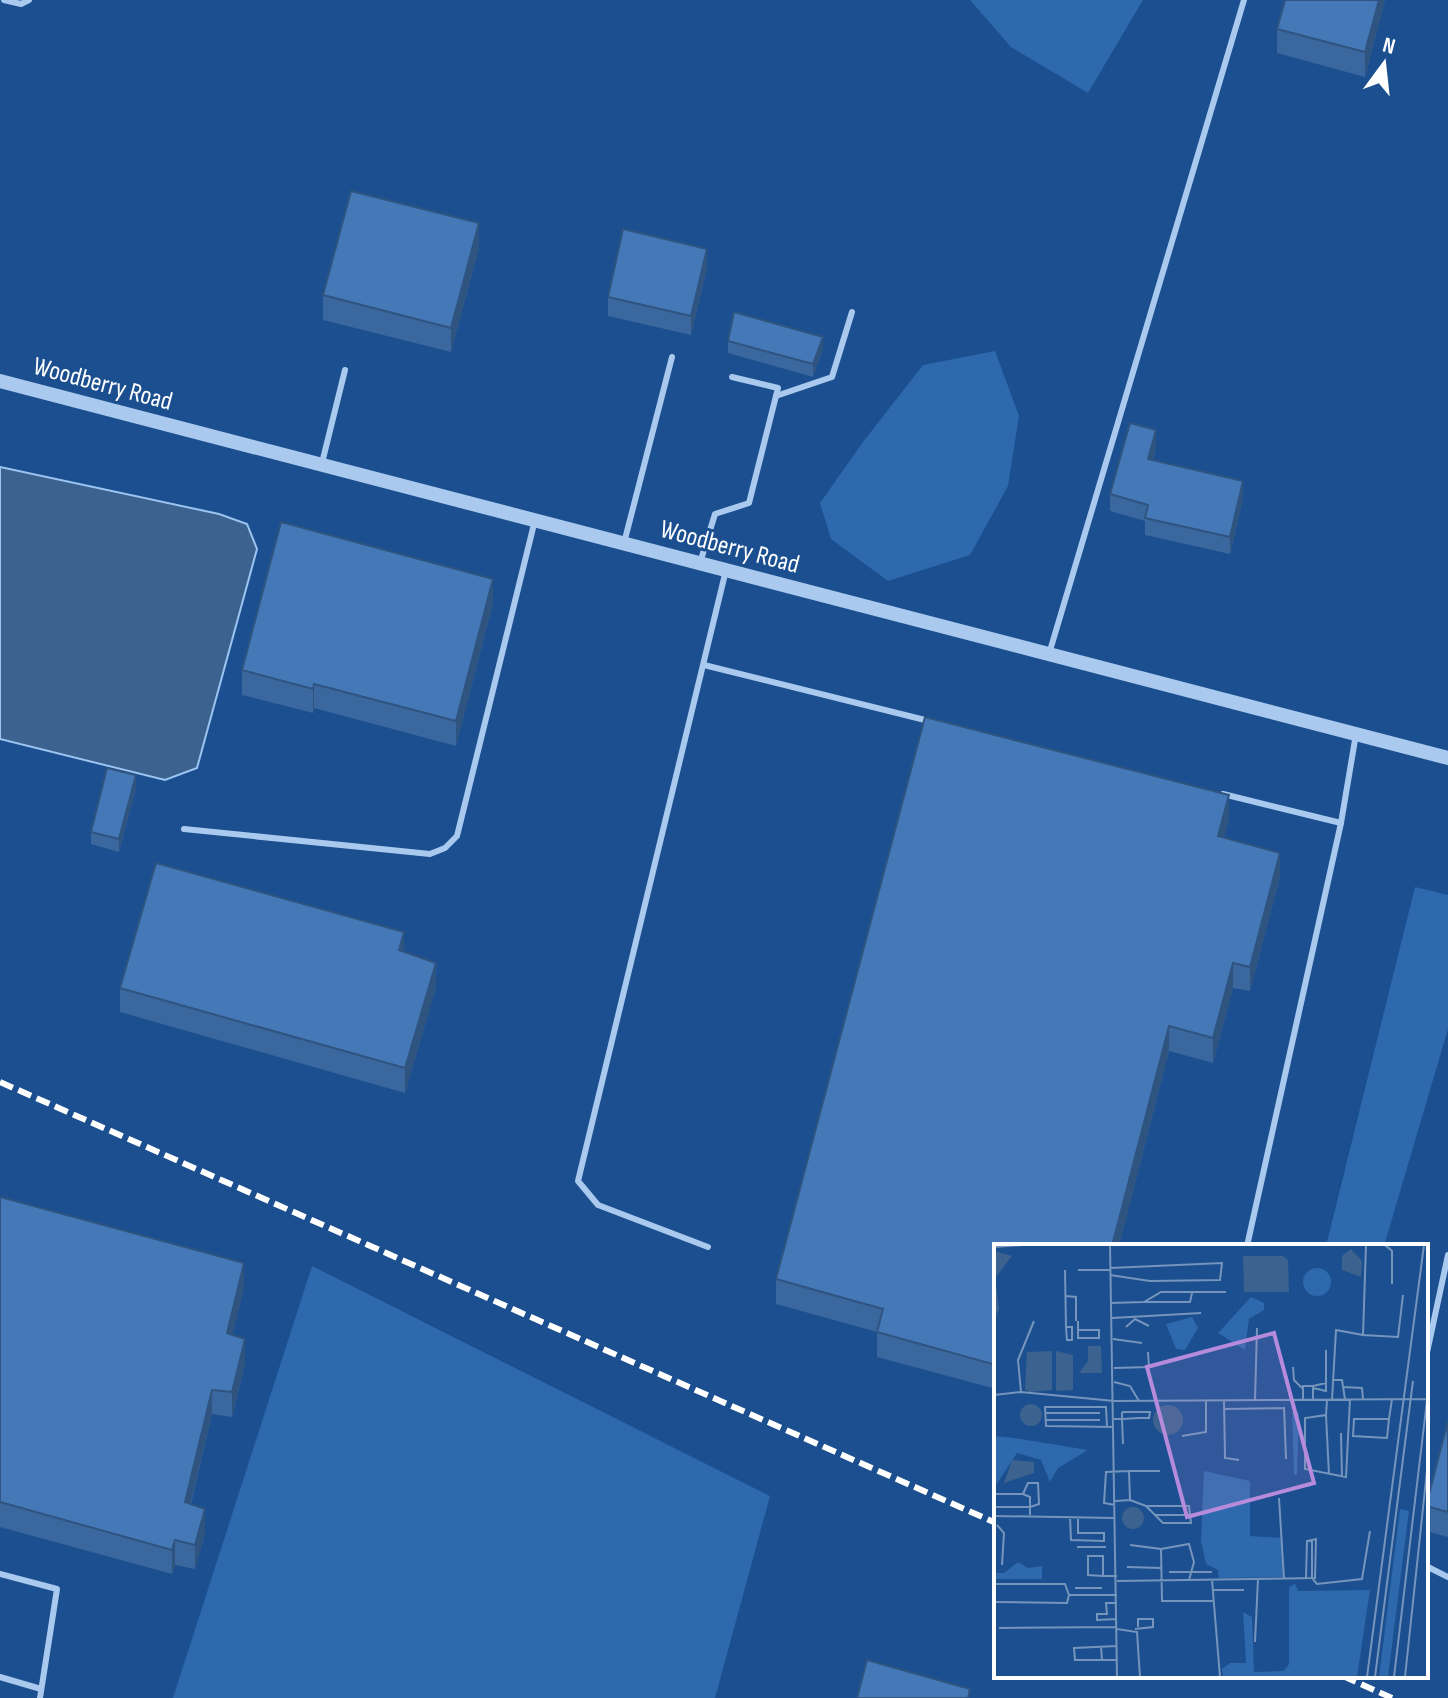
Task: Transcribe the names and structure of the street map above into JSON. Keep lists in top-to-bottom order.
{
  "streets": {
    "street": ["Woodberry Road"]
  },
  "north": "top"
}
